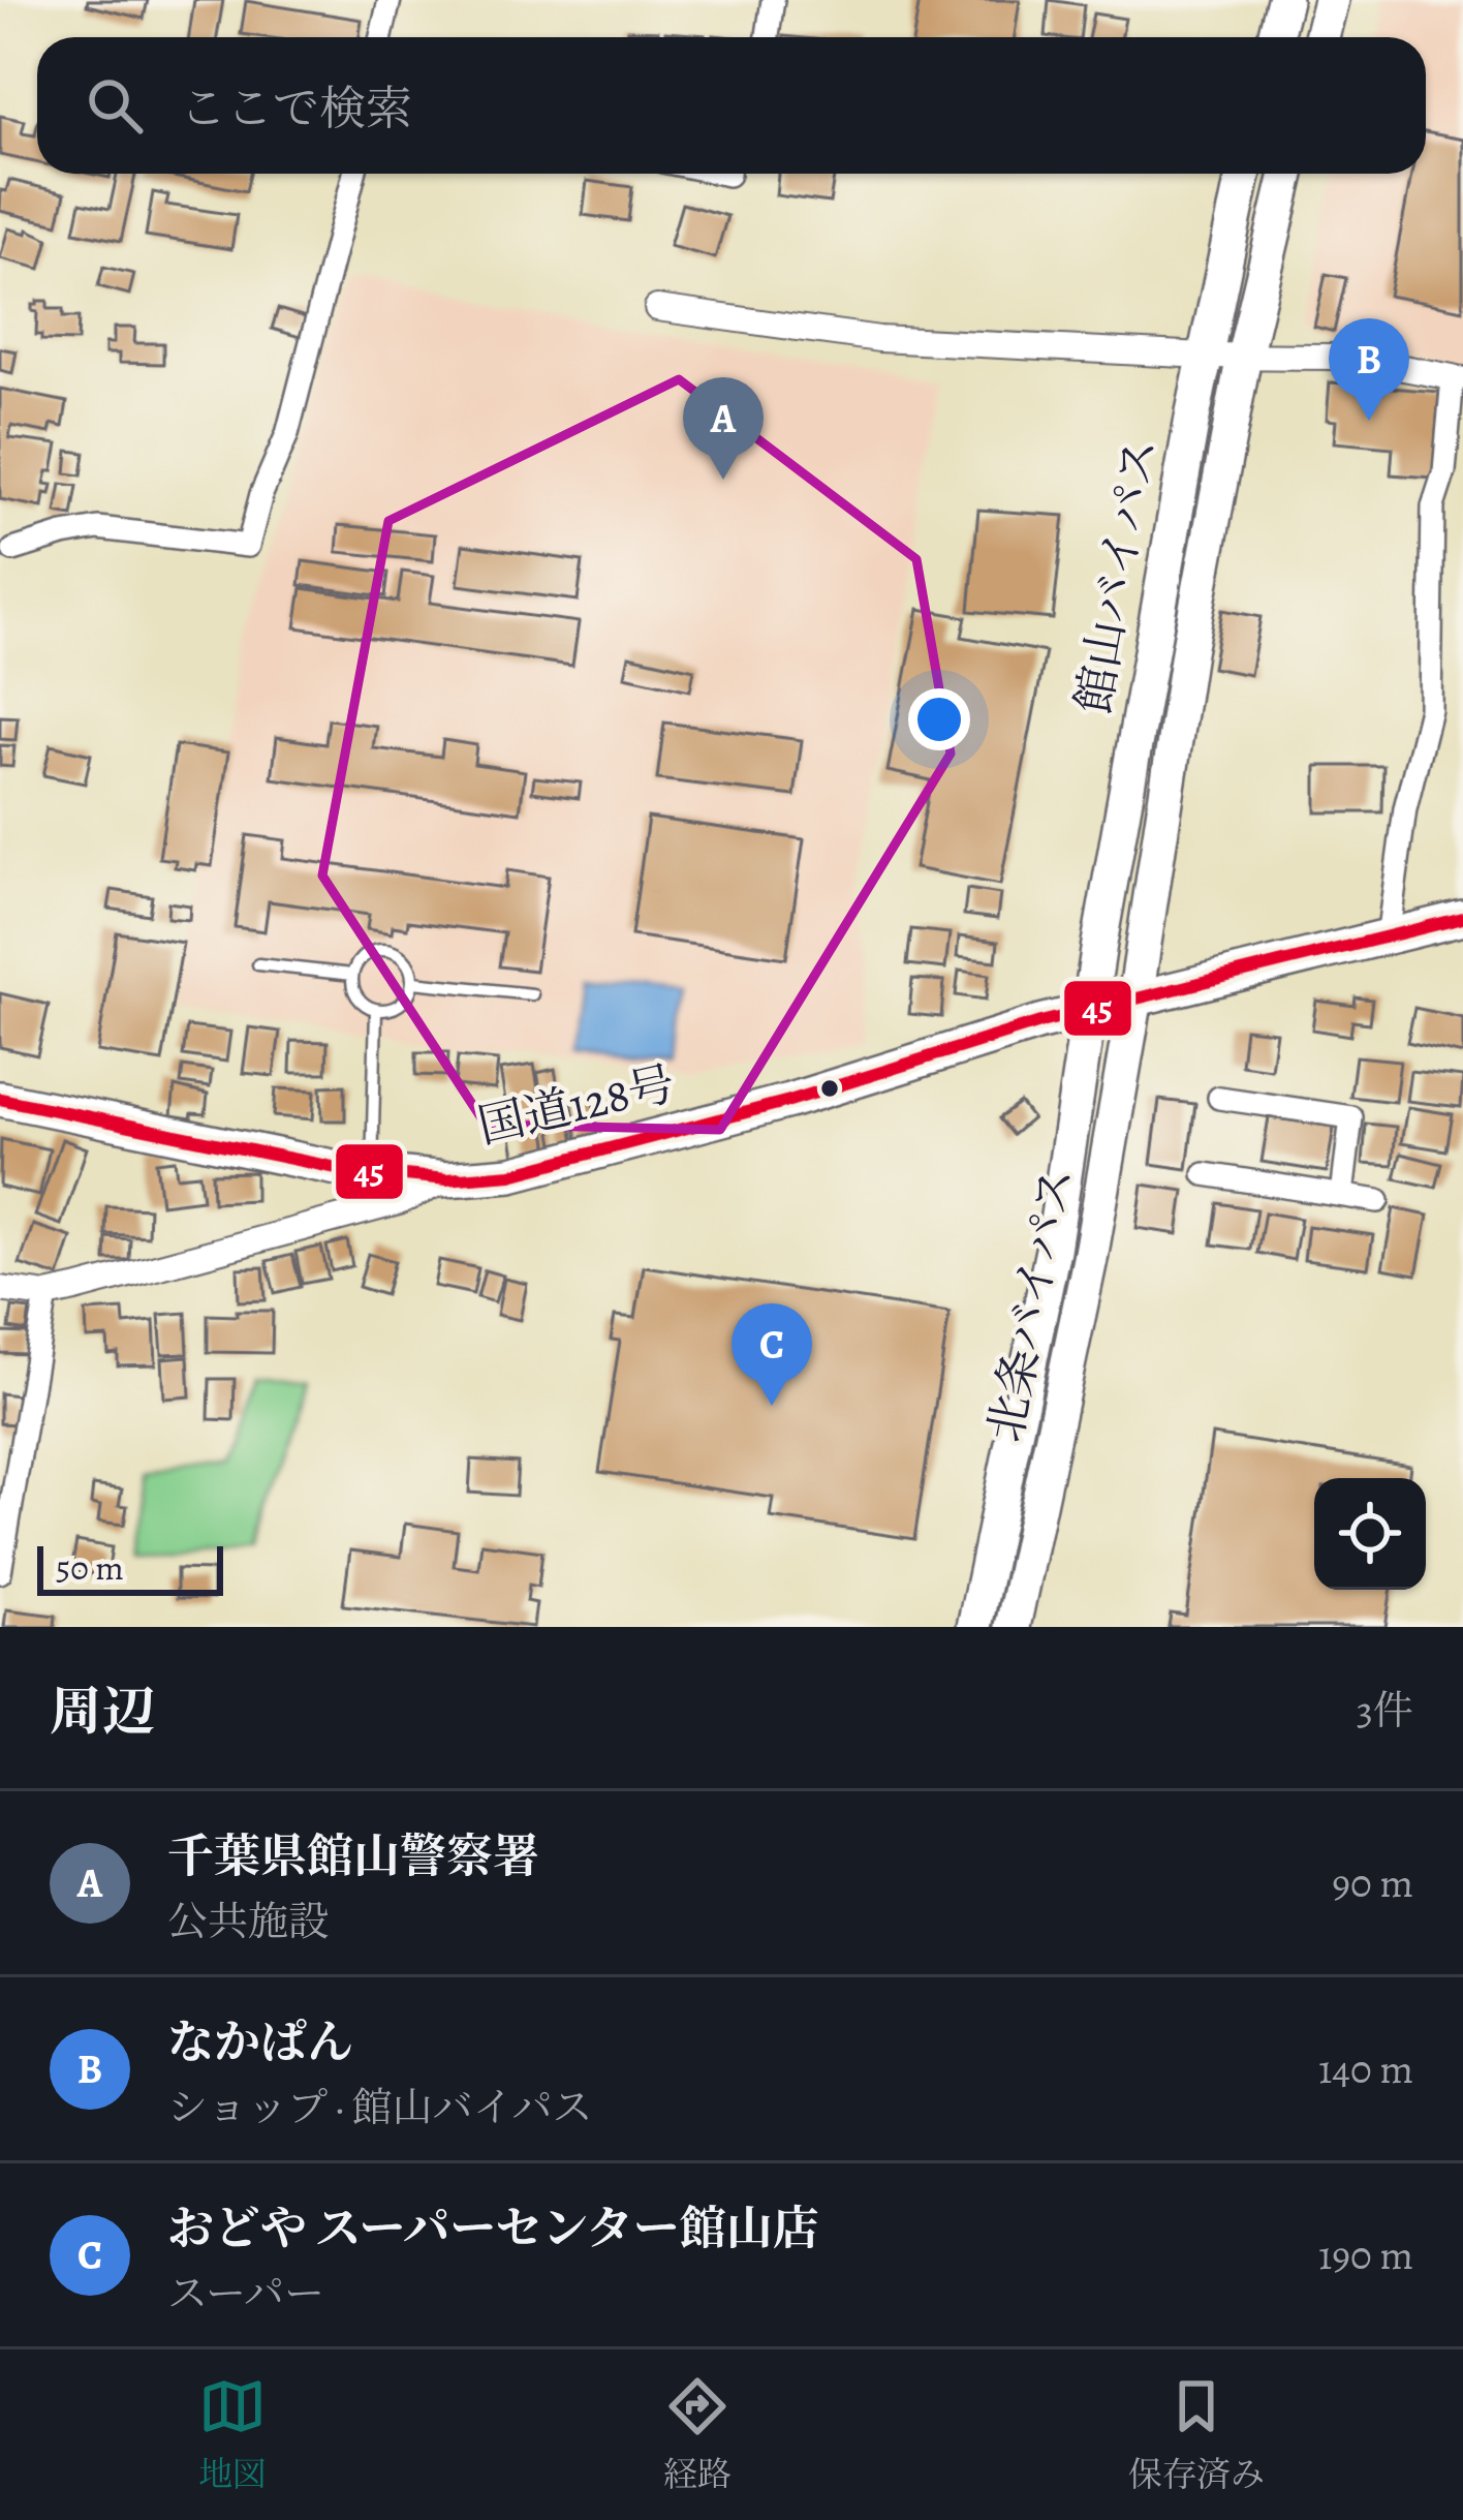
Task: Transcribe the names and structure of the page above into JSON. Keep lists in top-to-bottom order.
{
  "streets": {
    "highway": ["館山バイパス", "国道128号", "北条バイパス"]
  },
  "crossings": [
    ["館山バイパス", "国道128号"],
    ["館山バイパス", "北条バイパス"],
    ["国道128号", "北条バイパス"]
  ],
  "lines": ["transit line 45"],
  "scale_bar": "50 m",
  "page": {
    "search": "ここで検索",
    "pins": ["B", "A", "C"],
    "scale": "50 m",
    "heading": ["周辺", "3件"],
    "list": [
      {
        "mark": "A",
        "name": "千葉県館山警察署",
        "note": "公共施設",
        "value": "90 m"
      },
      {
        "mark": "B",
        "name": "なかぱん",
        "note": "ショップ · 館山バイパス",
        "value": "140 m"
      },
      {
        "mark": "C",
        "name": "おどや スーパーセンター館山店",
        "note": "スーパー",
        "value": "190 m"
      }
    ],
    "nav": ["地図", "経路", "保存済み"]
  }
}
